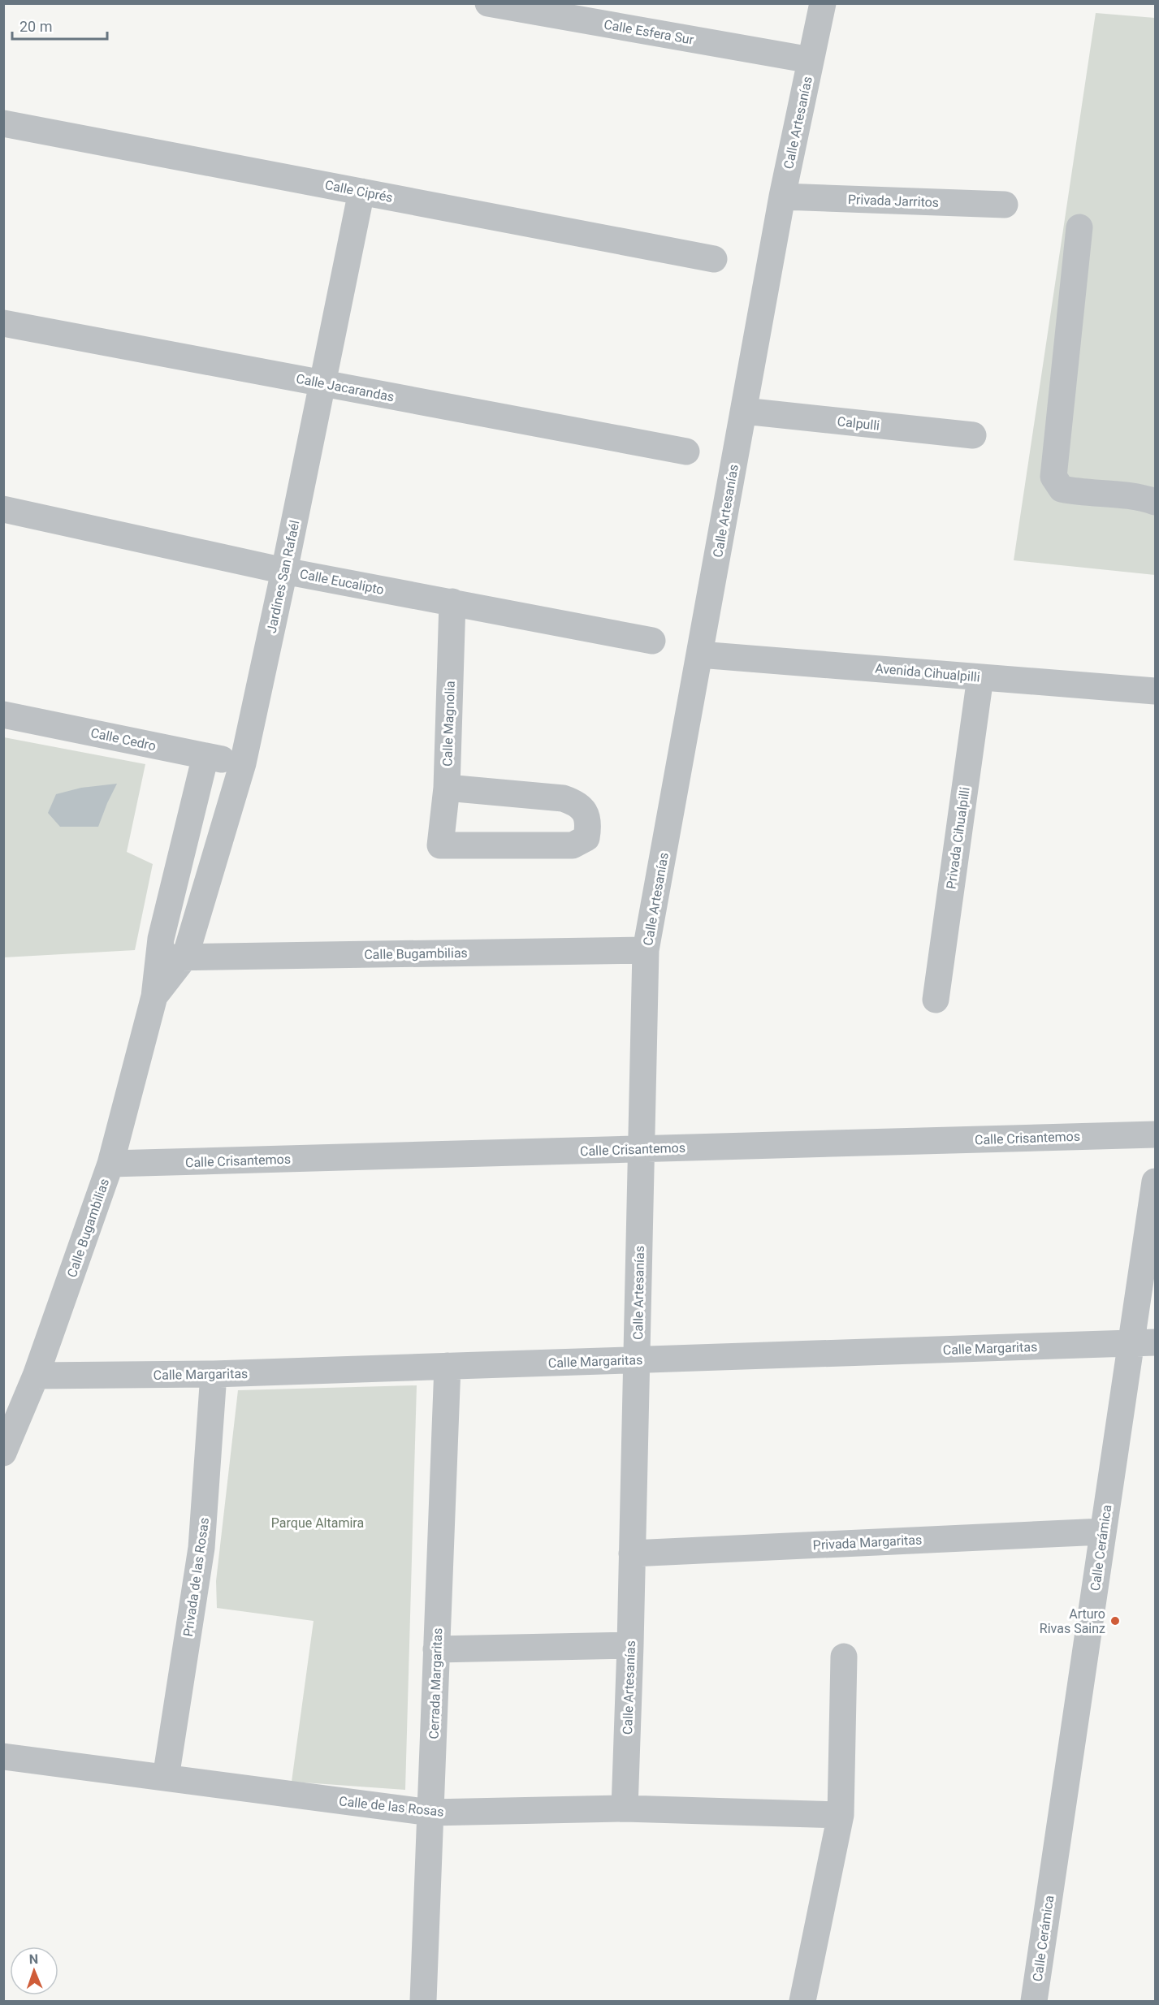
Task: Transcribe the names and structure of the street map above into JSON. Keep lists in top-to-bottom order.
{
  "streets": {
    "street": [
      "Calle Esfera Sur",
      "Calle Artesanías",
      "Calle Ciprés",
      "Privada Jarritos",
      "Calle Jacarandas",
      "Calpulli",
      "Jardines San Rafaél",
      "Calle Eucalipto",
      "Avenida Cihualpilli",
      "Calle Magnolia",
      "Calle Cedro",
      "Privada Cihualpilli",
      "Calle Bugambilias",
      "Calle Crisantemos",
      "Calle Margaritas",
      "Privada Margaritas",
      "Calle Cerámica",
      "Privada de las Rosas",
      "Cerrada Margaritas",
      "Calle de las Rosas"
    ]
  },
  "crossings": [
    ["Calle Esfera Sur", "Calle Artesanías"],
    ["Calle Artesanías", "Privada Jarritos"],
    ["Calle Artesanías", "Calpulli"],
    ["Calle Artesanías", "Avenida Cihualpilli"],
    ["Calle Artesanías", "Calle Bugambilias"],
    ["Calle Artesanías", "Calle Crisantemos"],
    ["Calle Artesanías", "Calle Margaritas"],
    ["Calle Artesanías", "Privada Margaritas"],
    ["Calle Artesanías", "Calle de las Rosas"],
    ["Calle Ciprés", "Jardines San Rafaél"],
    ["Calle Jacarandas", "Jardines San Rafaél"],
    ["Jardines San Rafaél", "Calle Eucalipto"],
    ["Jardines San Rafaél", "Calle Cedro"],
    ["Jardines San Rafaél", "Calle Bugambilias"],
    ["Calle Eucalipto", "Calle Magnolia"],
    ["Avenida Cihualpilli", "Privada Cihualpilli"],
    ["Calle Bugambilias", "Calle Crisantemos"],
    ["Calle Bugambilias", "Calle Margaritas"],
    ["Calle Margaritas", "Calle Cerámica"],
    ["Calle Margaritas", "Privada de las Rosas"],
    ["Calle Margaritas", "Cerrada Margaritas"],
    ["Privada Margaritas", "Calle Cerámica"],
    ["Privada de las Rosas", "Calle de las Rosas"],
    ["Cerrada Margaritas", "Calle de las Rosas"]
  ],
  "parks": ["Parque Altamira"],
  "places": ["Arturo Rivas Sainz"],
  "scale_bar": "20 m",
  "north": "top"
}
